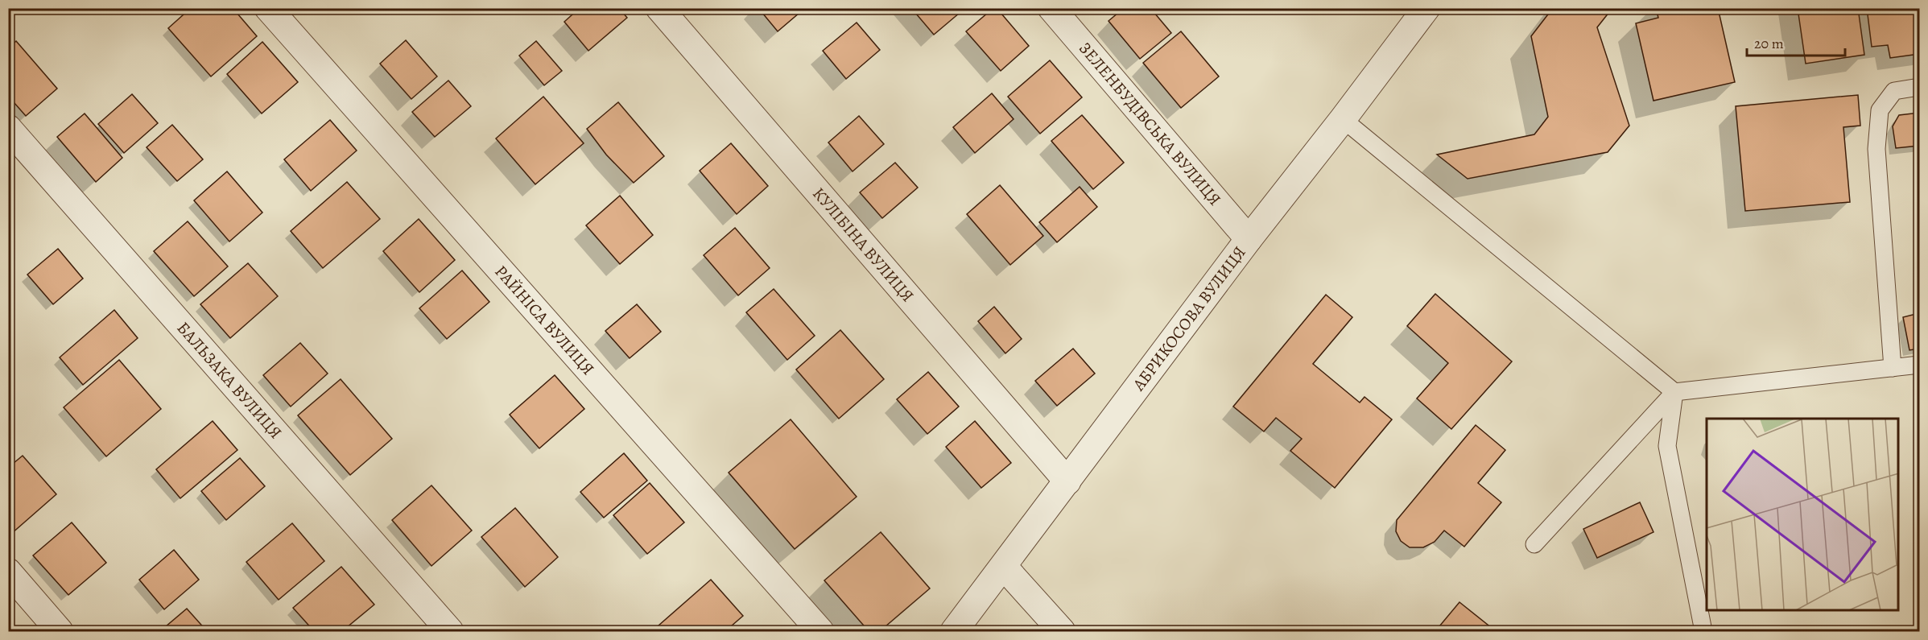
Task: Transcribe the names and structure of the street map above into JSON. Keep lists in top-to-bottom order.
{
  "streets": {
    "street": [
      "ЗЕЛЕНБУДІВСЬКА ВУЛИЦЯ",
      "КУЛІБІНА ВУЛИЦЯ",
      "АБРИКОСОВА ВУЛИЦЯ",
      "РАЙНІСА ВУЛИЦЯ",
      "БАЛЬЗАКА ВУЛИЦЯ"
    ]
  },
  "crossings": [
    ["ЗЕЛЕНБУДІВСЬКА ВУЛИЦЯ", "АБРИКОСОВА ВУЛИЦЯ"],
    ["КУЛІБІНА ВУЛИЦЯ", "АБРИКОСОВА ВУЛИЦЯ"]
  ],
  "scale_bar": "20 m"
}
